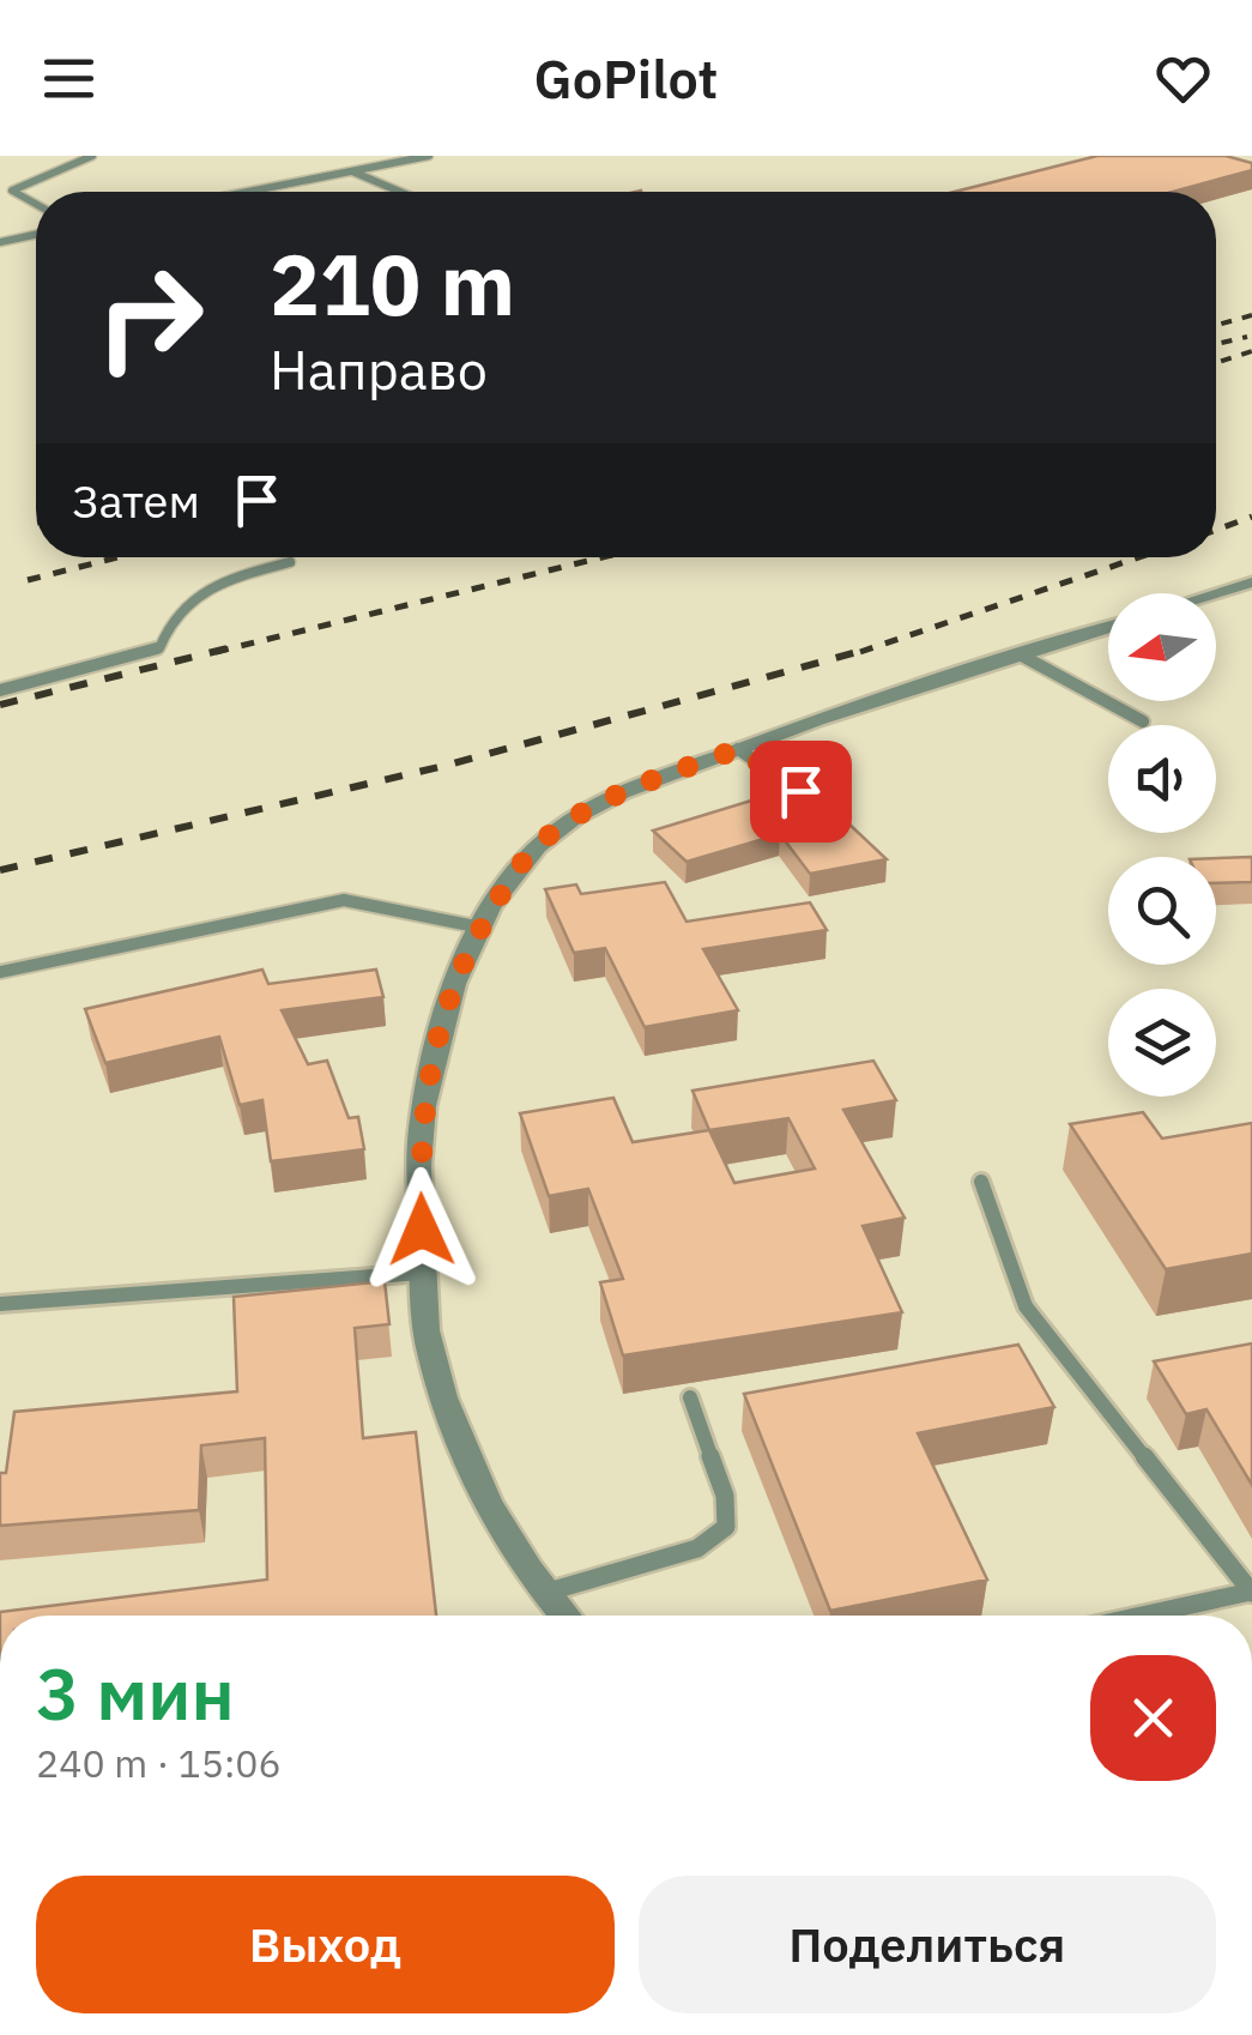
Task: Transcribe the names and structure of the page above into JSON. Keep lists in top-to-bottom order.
{
  "north": "left",
  "page": {
    "header": "GoPilot",
    "turn": ["210 m", "Направо"],
    "then": "Затем",
    "heading": ["3 мин", "240 m · 15:06"],
    "buttons": ["Выход", "Поделиться"]
  }
}
